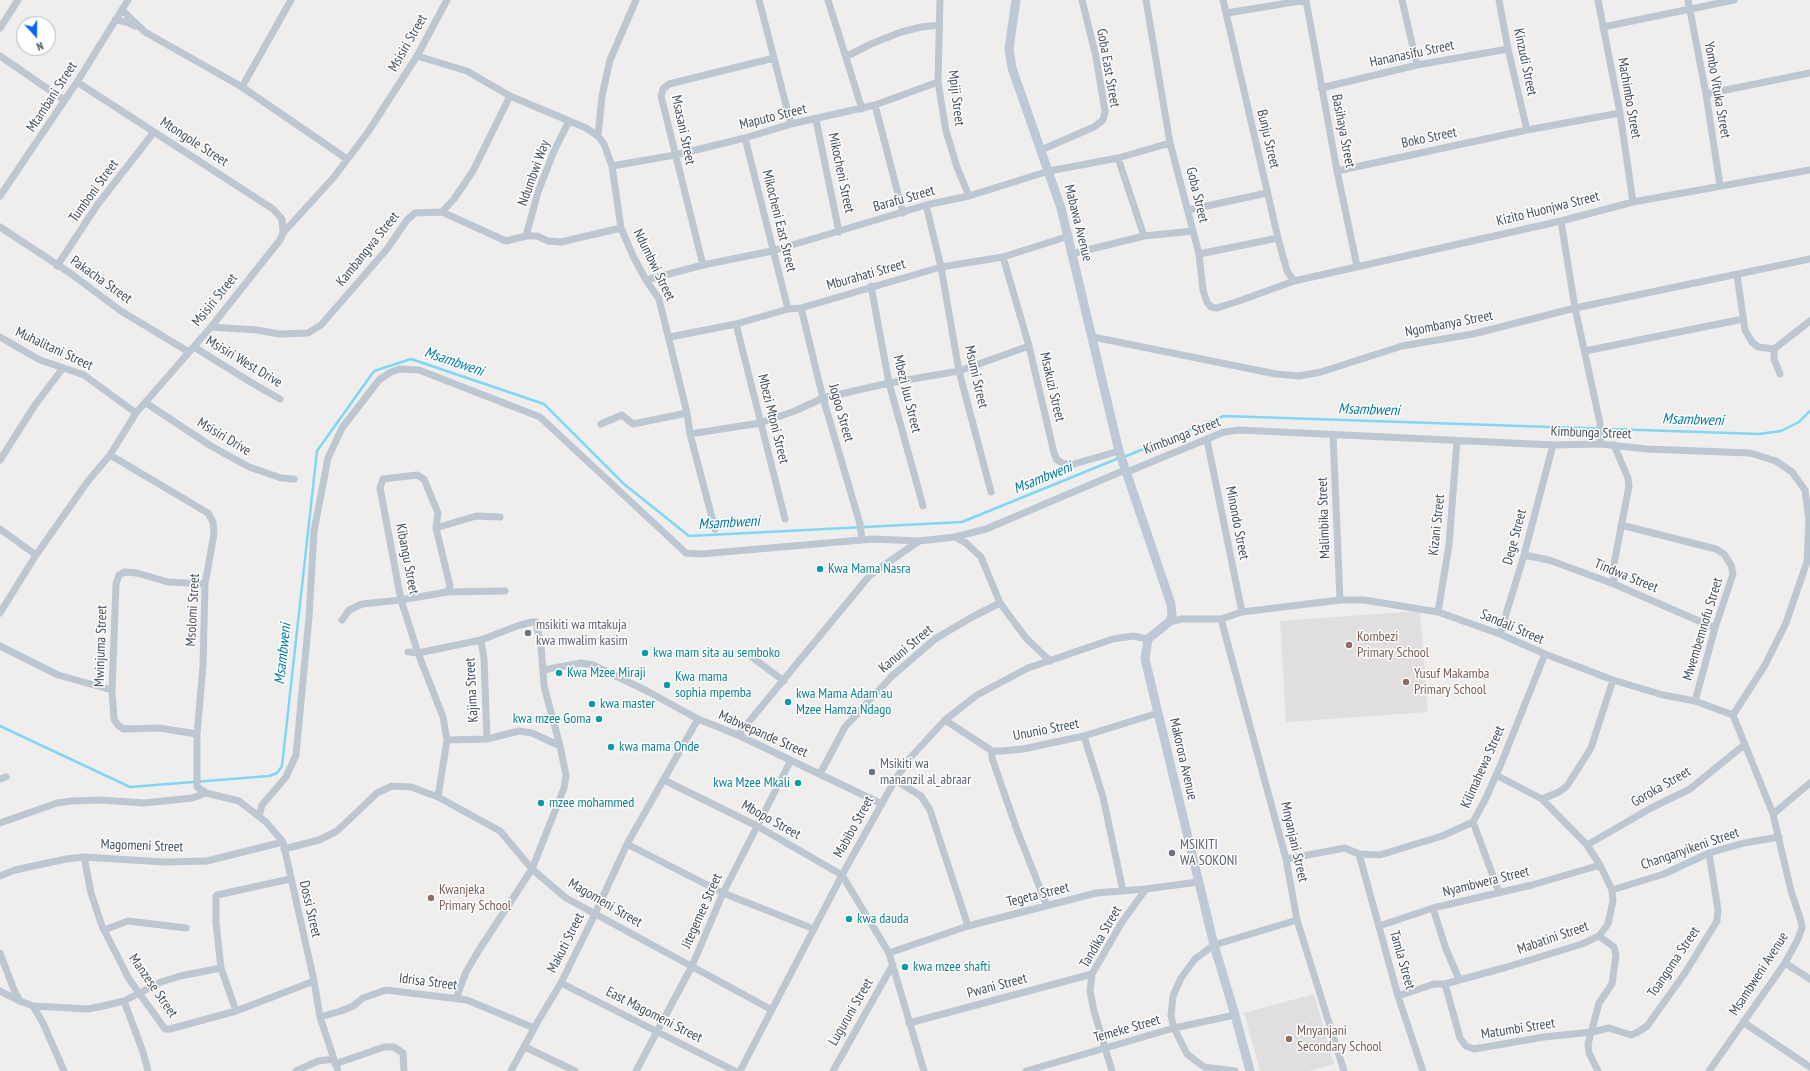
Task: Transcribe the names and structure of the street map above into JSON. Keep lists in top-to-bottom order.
{
  "streets": {
    "street": [
      "Msisiri Street",
      "Hananasifu Street",
      "Kinzudi Street",
      "Goba East Street",
      "Yombo Vituka Street",
      "Mtambani Street",
      "Mpiji Street",
      "Machimbo Street",
      "Maputo Street",
      "Msasani Street",
      "Basihaya Street",
      "Boko Street",
      "Bunju Street",
      "Mtongole Street",
      "Ndumbwi Way",
      "Mikocheni Street",
      "Tumboni Street",
      "Goba Street",
      "Barafu Street",
      "Kizito Huonjwa Street",
      "Mikocheni East Street",
      "Mabawa Avenue",
      "Kambangwa Street",
      "Ndumbwi Street",
      "Mburahati Street",
      "Pakacha Street",
      "Ngombanya Street",
      "Muhalitani Street",
      "Msisiri West Drive",
      "Msumi Street",
      "Msakuzi Street",
      "Mbezi Juu Street",
      "Jogoo Street",
      "Mbezi Mtoni Street",
      "Kimbunga Street",
      "Msisiri Drive",
      "Malimbika Street",
      "Minondo Street",
      "Kizani Street",
      "Dege Street",
      "Kibangu Street",
      "Tindwa Street",
      "Msolomi Street",
      "Sandali Street",
      "Mwembemnofu Street",
      "Mwinjuma Street",
      "Kanuni Street",
      "Kajima Street",
      "Ununio Street",
      "Mabwepande Street",
      "Makorora Avenue",
      "Kilimahewa Street",
      "Goroka Street",
      "Mbopo Street",
      "Mabibo Street",
      "Mnyanjani Street",
      "Magomeni Street",
      "Changanyikeni Street",
      "Nyambwera Street",
      "Tegeta Street",
      "Dossi Street",
      "Jitegemee Street",
      "Tandika Street",
      "Mabatini Street",
      "Makuti Street",
      "Tamla Street",
      "Toangoma Street",
      "Msambweni Avenue",
      "Idrisa Street",
      "Manzese Street",
      "Pwani Street",
      "Luguruni Street",
      "East Magomeni Street",
      "Temeke Street",
      "Matumbi Street"
    ]
  },
  "crossings": [
    ["Msisiri Street", "Mtongole Street"],
    ["Msisiri Street", "Kambangwa Street"],
    ["Msisiri Street", "Pakacha Street"],
    ["Msisiri Street", "Muhalitani Street"],
    ["Msisiri Street", "Msisiri West Drive"],
    ["Msisiri Street", "Msisiri Drive"],
    ["Msisiri Street", "Msolomi Street"],
    ["Hananasifu Street", "Kinzudi Street"],
    ["Hananasifu Street", "Basihaya Street"],
    ["Kinzudi Street", "Boko Street"],
    ["Goba East Street", "Mabawa Avenue"],
    ["Yombo Vituka Street", "Kizito Huonjwa Street"],
    ["Mtambani Street", "Mtongole Street"],
    ["Mpiji Street", "Maputo Street"],
    ["Mpiji Street", "Barafu Street"],
    ["Machimbo Street", "Boko Street"],
    ["Machimbo Street", "Kizito Huonjwa Street"],
    ["Maputo Street", "Msasani Street"],
    ["Maputo Street", "Mikocheni Street"],
    ["Maputo Street", "Mikocheni East Street"],
    ["Maputo Street", "Ndumbwi Street"],
    ["Msasani Street", "Barafu Street"],
    ["Basihaya Street", "Boko Street"],
    ["Basihaya Street", "Kizito Huonjwa Street"],
    ["Bunju Street", "Goba Street"],
    ["Bunju Street", "Kizito Huonjwa Street"],
    ["Mtongole Street", "Tumboni Street"],
    ["Ndumbwi Way", "Kambangwa Street"],
    ["Mikocheni Street", "Barafu Street"],
    ["Tumboni Street", "Pakacha Street"],
    ["Goba Street", "Barafu Street"],
    ["Goba Street", "Kizito Huonjwa Street"],
    ["Barafu Street", "Mikocheni East Street"],
    ["Barafu Street", "Mabawa Avenue"],
    ["Barafu Street", "Ndumbwi Street"],
    ["Barafu Street", "Msumi Street"],
    ["Mikocheni East Street", "Mburahati Street"],
    ["Mabawa Avenue", "Mburahati Street"],
    ["Mabawa Avenue", "Ngombanya Street"],
    ["Mabawa Avenue", "Msakuzi Street"],
    ["Mabawa Avenue", "Kimbunga Street"],
    ["Kambangwa Street", "Ndumbwi Street"],
    ["Ndumbwi Street", "Mburahati Street"],
    ["Mburahati Street", "Msumi Street"],
    ["Mburahati Street", "Msakuzi Street"],
    ["Mburahati Street", "Mbezi Juu Street"],
    ["Mburahati Street", "Jogoo Street"],
    ["Mburahati Street", "Mbezi Mtoni Street"],
    ["Pakacha Street", "Msisiri West Drive"],
    ["Jogoo Street", "Kimbunga Street"],
    ["Kimbunga Street", "Malimbika Street"],
    ["Kimbunga Street", "Minondo Street"],
    ["Kimbunga Street", "Kizani Street"],
    ["Kimbunga Street", "Dege Street"],
    ["Kimbunga Street", "Sandali Street"],
    ["Kimbunga Street", "Dossi Street"],
    ["Malimbika Street", "Sandali Street"],
    ["Minondo Street", "Sandali Street"],
    ["Kizani Street", "Sandali Street"],
    ["Dege Street", "Tindwa Street"],
    ["Dege Street", "Sandali Street"],
    ["Kibangu Street", "Magomeni Street"],
    ["Tindwa Street", "Mwembemnofu Street"],
    ["Msolomi Street", "Mwinjuma Street"],
    ["Msolomi Street", "Dossi Street"],
    ["Sandali Street", "Mwembemnofu Street"],
    ["Sandali Street", "Kilimahewa Street"],
    ["Sandali Street", "Mnyanjani Street"],
    ["Kanuni Street", "Mabwepande Street"],
    ["Ununio Street", "Makorora Avenue"],
    ["Mabwepande Street", "Mabibo Street"],
    ["Mabwepande Street", "Jitegemee Street"],
    ["Mabwepande Street", "Makuti Street"],
    ["Makorora Avenue", "Mabibo Street"],
    ["Makorora Avenue", "Tegeta Street"],
    ["Makorora Avenue", "Temeke Street"],
    ["Kilimahewa Street", "Mnyanjani Street"],
    ["Kilimahewa Street", "Mabatini Street"],
    ["Kilimahewa Street", "Tamla Street"],
    ["Goroka Street", "Mabatini Street"],
    ["Mbopo Street", "Mabibo Street"],
    ["Mbopo Street", "Jitegemee Street"],
    ["Mbopo Street", "Makuti Street"],
    ["Mabibo Street", "Magomeni Street"],
    ["Magomeni Street", "Dossi Street"],
    ["Magomeni Street", "Jitegemee Street"],
    ["Magomeni Street", "Makuti Street"],
    ["Magomeni Street", "Manzese Street"],
    ["Changanyikeni Street", "Mabatini Street"],
    ["Changanyikeni Street", "Toangoma Street"],
    ["Changanyikeni Street", "Msambweni Avenue"],
    ["Nyambwera Street", "Mabatini Street"],
    ["Nyambwera Street", "Tamla Street"],
    ["Tegeta Street", "Tandika Street"],
    ["Dossi Street", "Idrisa Street"],
    ["Dossi Street", "Manzese Street"],
    ["Jitegemee Street", "East Magomeni Street"],
    ["Tandika Street", "Pwani Street"],
    ["Tandika Street", "Temeke Street"],
    ["Mabatini Street", "Tamla Street"],
    ["Mabatini Street", "Matumbi Street"],
    ["Makuti Street", "Idrisa Street"],
    ["Makuti Street", "East Magomeni Street"],
    ["Toangoma Street", "Matumbi Street"]
  ],
  "water": ["Msambweni"],
  "places": [
    "Kwa Mama Nasra",
    "msikiti wa mtakuja kwa mwalim kasim",
    "Kombezi Primary School",
    "kwa mam sita au semboko",
    "Kwa Mzee Miraji",
    "Yusuf Makamba Primary School",
    "Kwa mama sophia mpemba",
    "kwa Mama Adam au Mzee Hamza Ndago",
    "kwa master",
    "kwa mzee Goma",
    "kwa mama Onde",
    "Msikiti wa mananzil al_abraar",
    "kwa Mzee Mkali",
    "mzee mohammed",
    "MSIKITI WA SOKONI",
    "Kwanjeka Primary School",
    "kwa dauda",
    "kwa mzee shafti",
    "Mnyanjani Secondary School"
  ],
  "north": "bottom"
}
